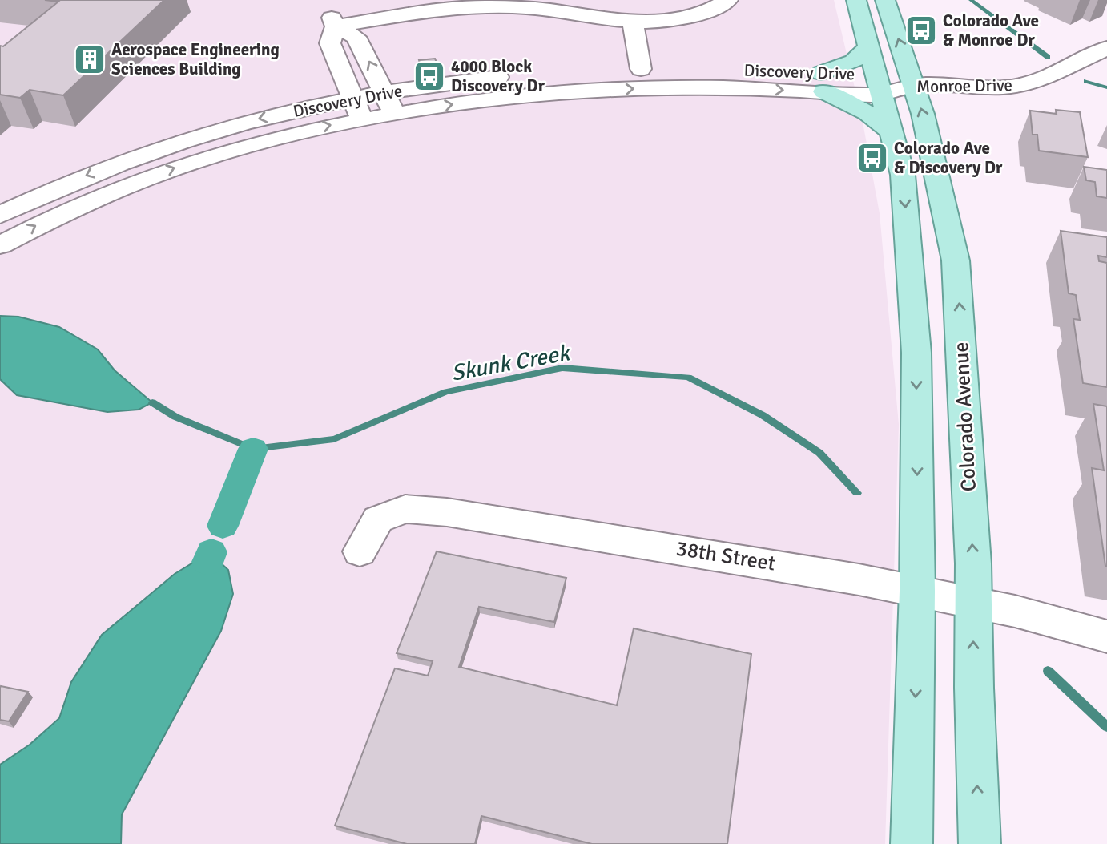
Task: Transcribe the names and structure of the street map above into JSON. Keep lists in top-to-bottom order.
{
  "streets": {
    "main road": ["Colorado Avenue"],
    "street": ["Discovery Drive", "Monroe Drive", "38th Street"]
  },
  "crossings": [
    ["Discovery Drive", "Monroe Drive"],
    ["Monroe Drive", "Colorado Avenue"],
    ["Colorado Avenue", "38th Street"]
  ],
  "water": ["Skunk Creek"],
  "places": {
    "bus stop": ["Colorado Ave & Monroe Dr", "4000 Block Discovery Dr", "Colorado Ave & Discovery Dr"],
    "building": ["Aerospace Engineering Sciences Building"]
  }
}
